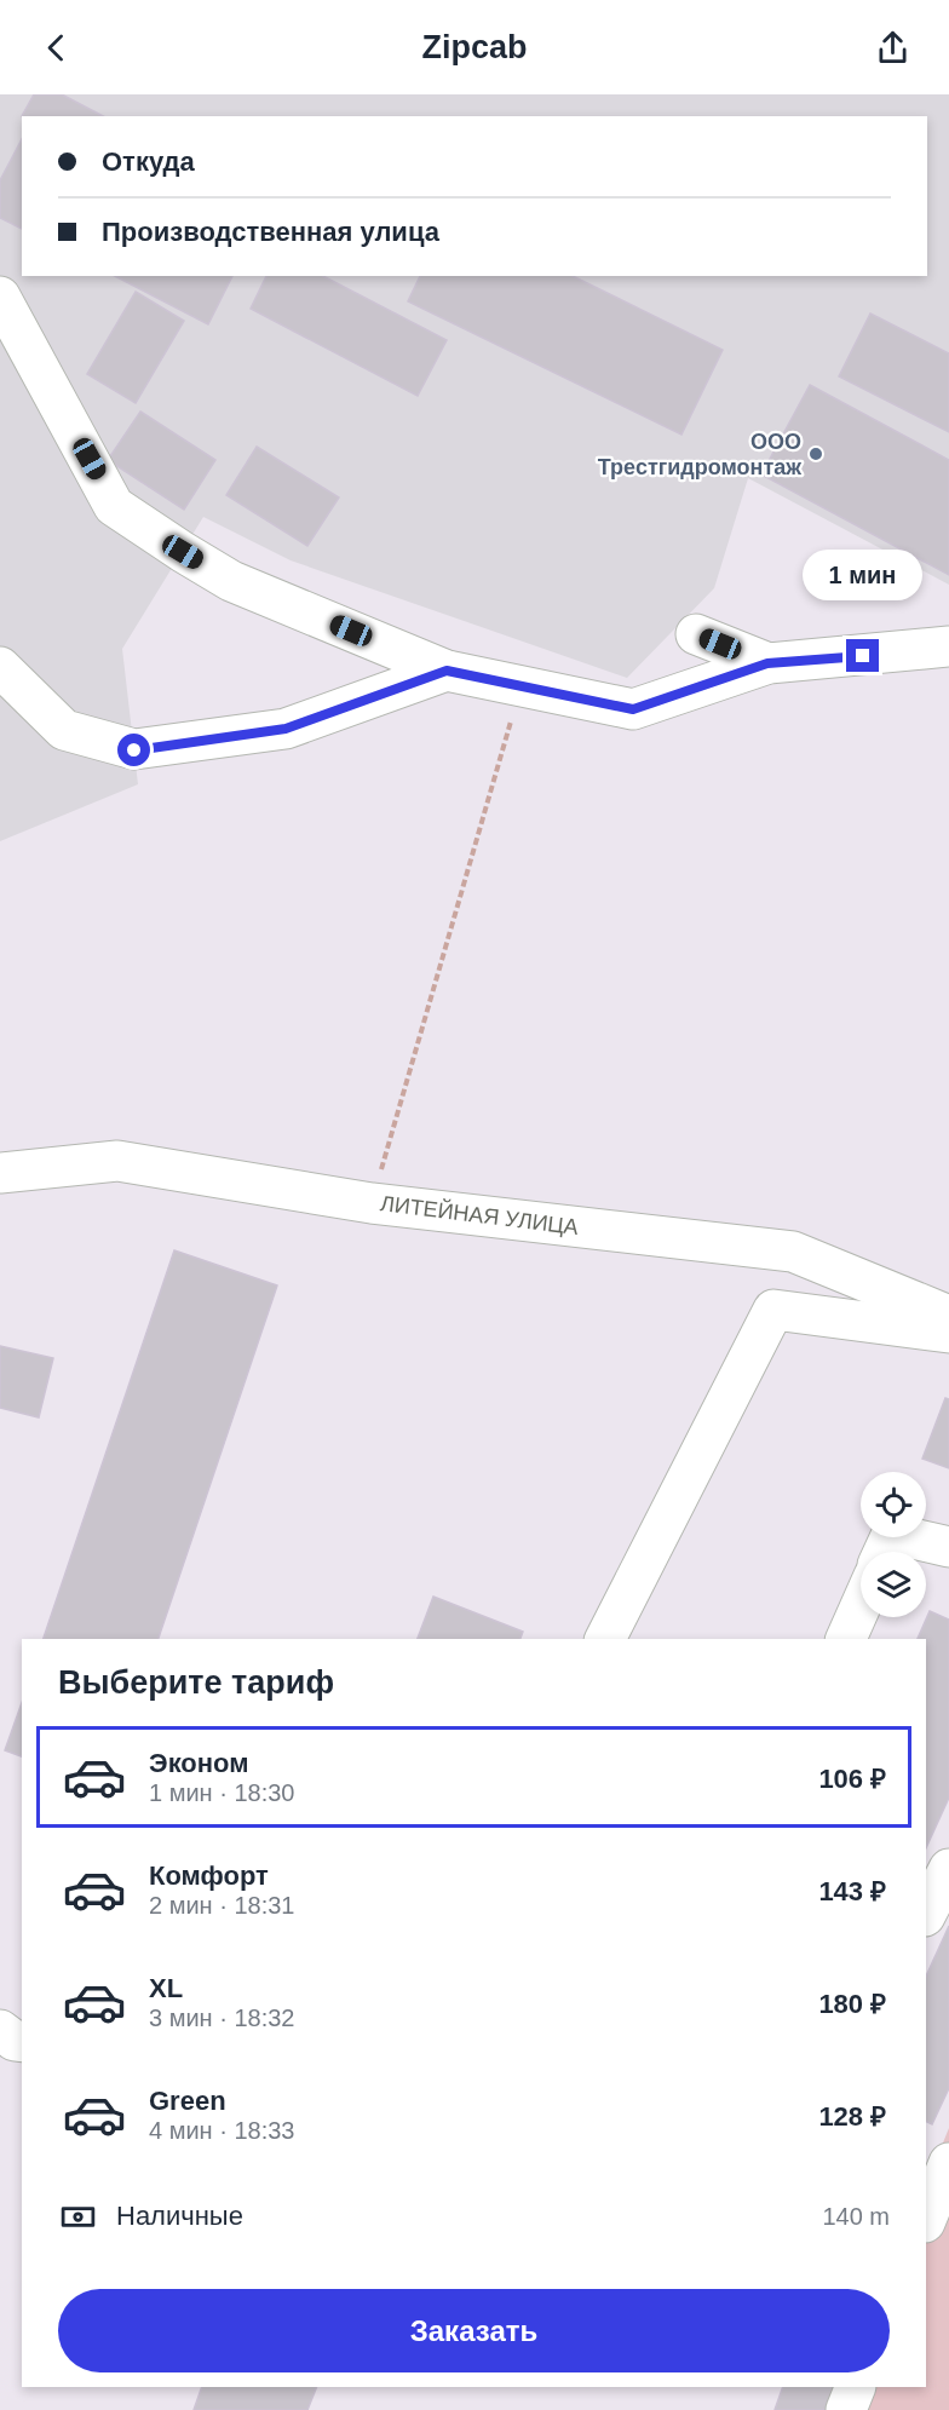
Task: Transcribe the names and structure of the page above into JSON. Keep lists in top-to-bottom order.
{
  "streets": {
    "street": ["ЛИТЕЙНАЯ УЛИЦА"]
  },
  "places": ["ООО Трестгидромонтаж"],
  "page": {
    "header": "Zipcab",
    "banner": ["Откуда", "Производственная улица"],
    "bubble": "1 мин",
    "heading": "Выберите тариф",
    "list": [
      {
        "name": "Эконом",
        "note": "1 мин · 18:30",
        "value": "106 ₽"
      },
      {
        "name": "Комфорт",
        "note": "2 мин · 18:31",
        "value": "143 ₽"
      },
      {
        "name": "XL",
        "note": "3 мин · 18:32",
        "value": "180 ₽"
      },
      {
        "name": "Green",
        "note": "4 мин · 18:33",
        "value": "128 ₽"
      }
    ],
    "pay": ["Наличные", "140 m"],
    "buttons": "Заказать"
  }
}
